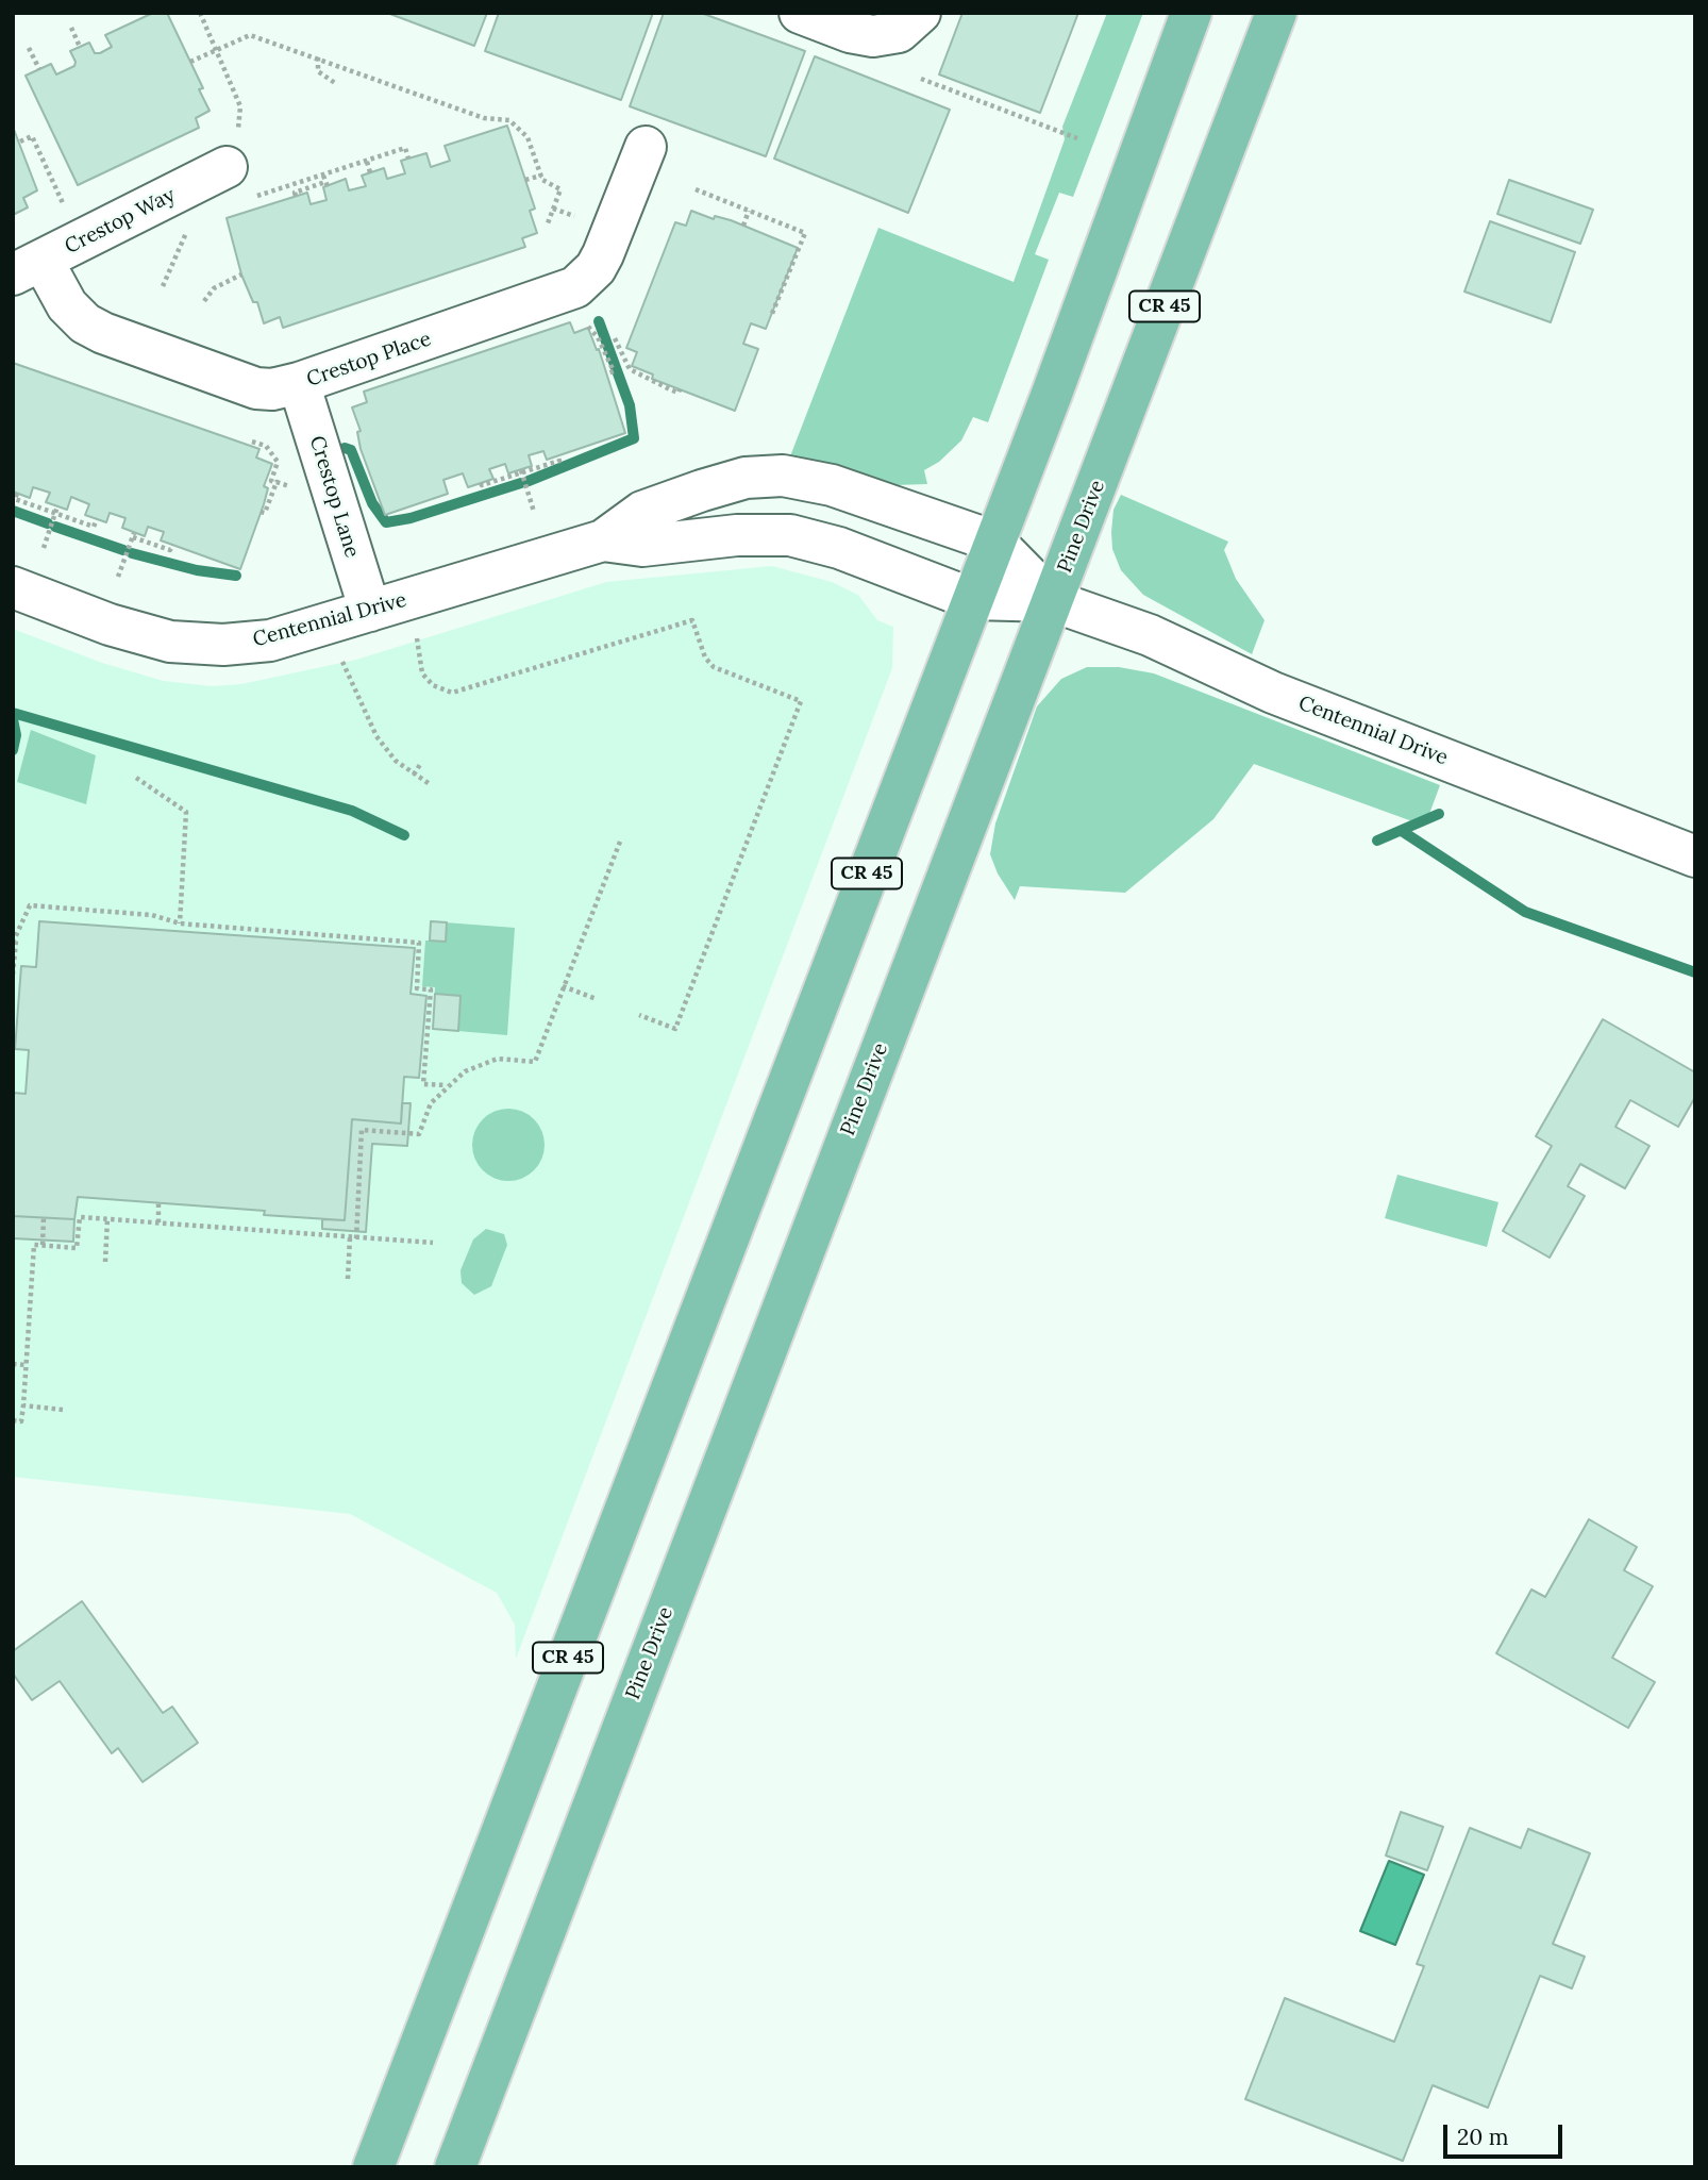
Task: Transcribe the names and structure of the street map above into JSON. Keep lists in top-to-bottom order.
{
  "streets": {
    "main road": ["CR 45", "Pine Drive"],
    "street": [
      "Crestop Way",
      "Crestop Place",
      "Crestop Lane",
      "Centennial Drive"
    ]
  },
  "crossings": [
    ["Crestop Way", "Crestop Place"],
    ["CR 45", "Centennial Drive"],
    ["Crestop Place", "Crestop Lane"],
    ["Crestop Lane", "Centennial Drive"],
    ["Pine Drive", "Centennial Drive"]
  ],
  "scale_bar": "20 m"
}
